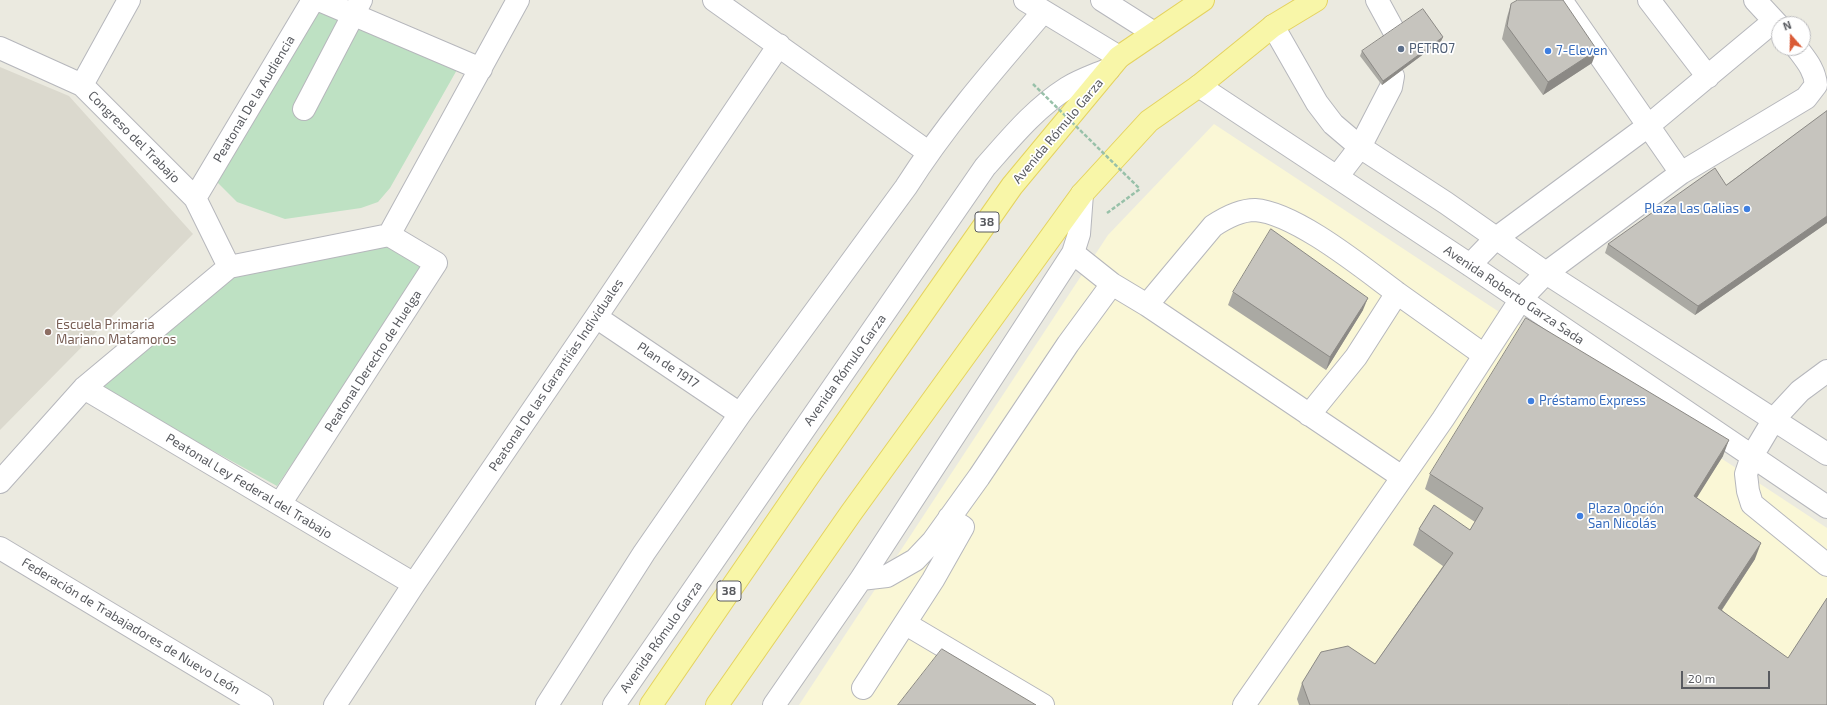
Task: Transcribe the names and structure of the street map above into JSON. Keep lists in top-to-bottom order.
{
  "streets": {
    "main road": ["Avenida Rómulo Garza", "38"],
    "street": [
      "Peatonal De la Audiencia",
      "Congreso del Trabajo",
      "Avenida Roberto Garza Sada",
      "Peatonal Derecho de Huelga",
      "Plan de 1917",
      "Peatonal De las Garantiías Individuales",
      "Peatonal Ley Federal del Trabajo",
      "Federación de Trabajadores de Nuevo León"
    ]
  },
  "crossings": [
    ["Peatonal De la Audiencia", "Congreso del Trabajo"],
    ["Peatonal Derecho de Huelga", "Peatonal Ley Federal del Trabajo"],
    ["Plan de 1917", "Peatonal De las Garantiías Individuales"],
    ["Peatonal De las Garantiías Individuales", "Peatonal Ley Federal del Trabajo"]
  ],
  "places": [
    "PETRO7",
    "7-Eleven",
    "Plaza Las Galias",
    "Escuela Primaria Mariano Matamoros",
    "Préstamo Express",
    "Plaza Opción San Nicolás"
  ],
  "scale_bar": "20 m",
  "north": "top"
}
